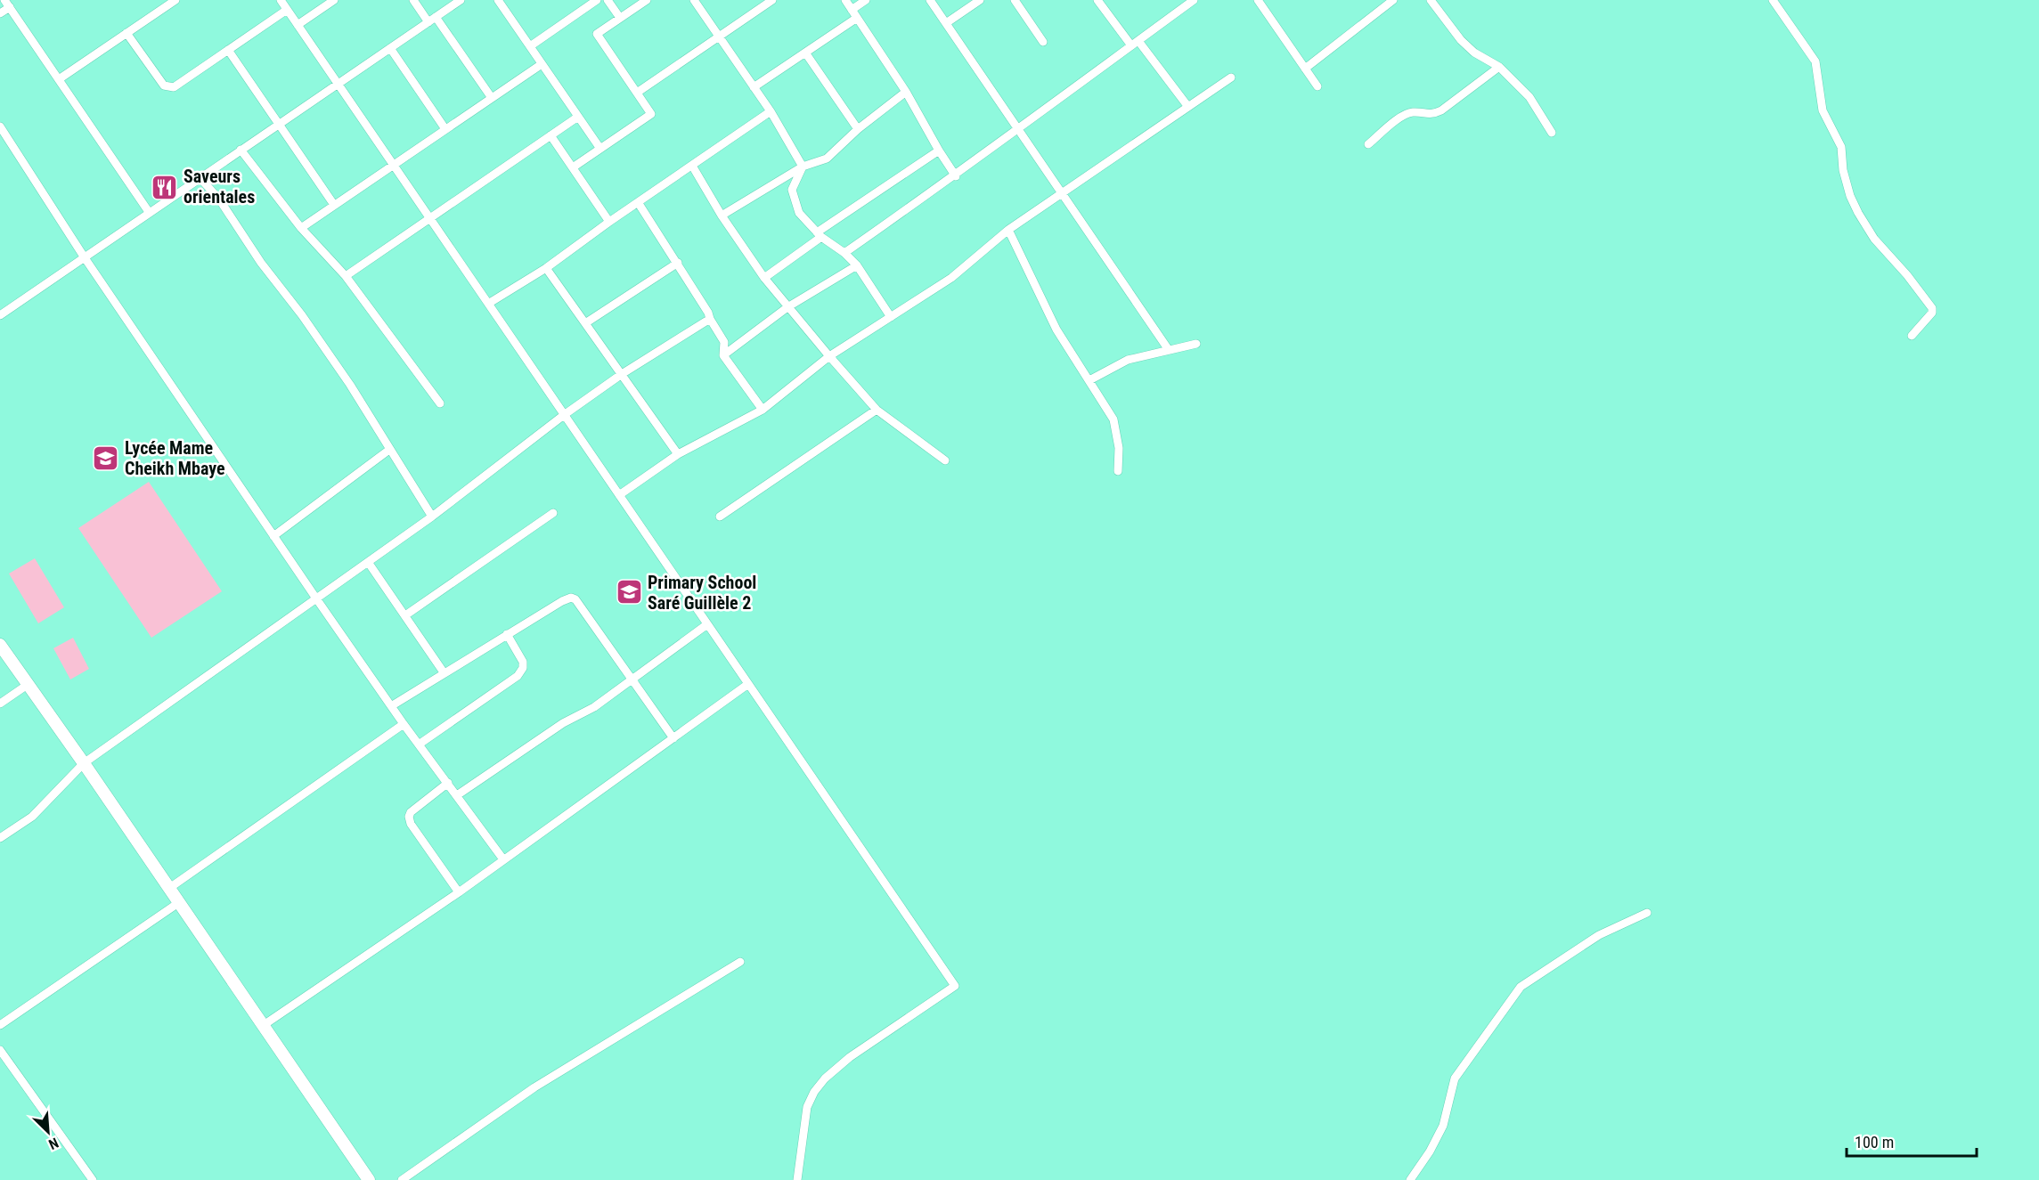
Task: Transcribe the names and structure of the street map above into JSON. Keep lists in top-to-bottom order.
{
  "places": {
    "restaurant": ["Saveurs orientales"],
    "school or university": ["Lycée Mame Cheikh Mbaye", "Primary School Saré Guillèle 2"]
  },
  "scale_bar": "100 m",
  "north": "bottom right"
}
